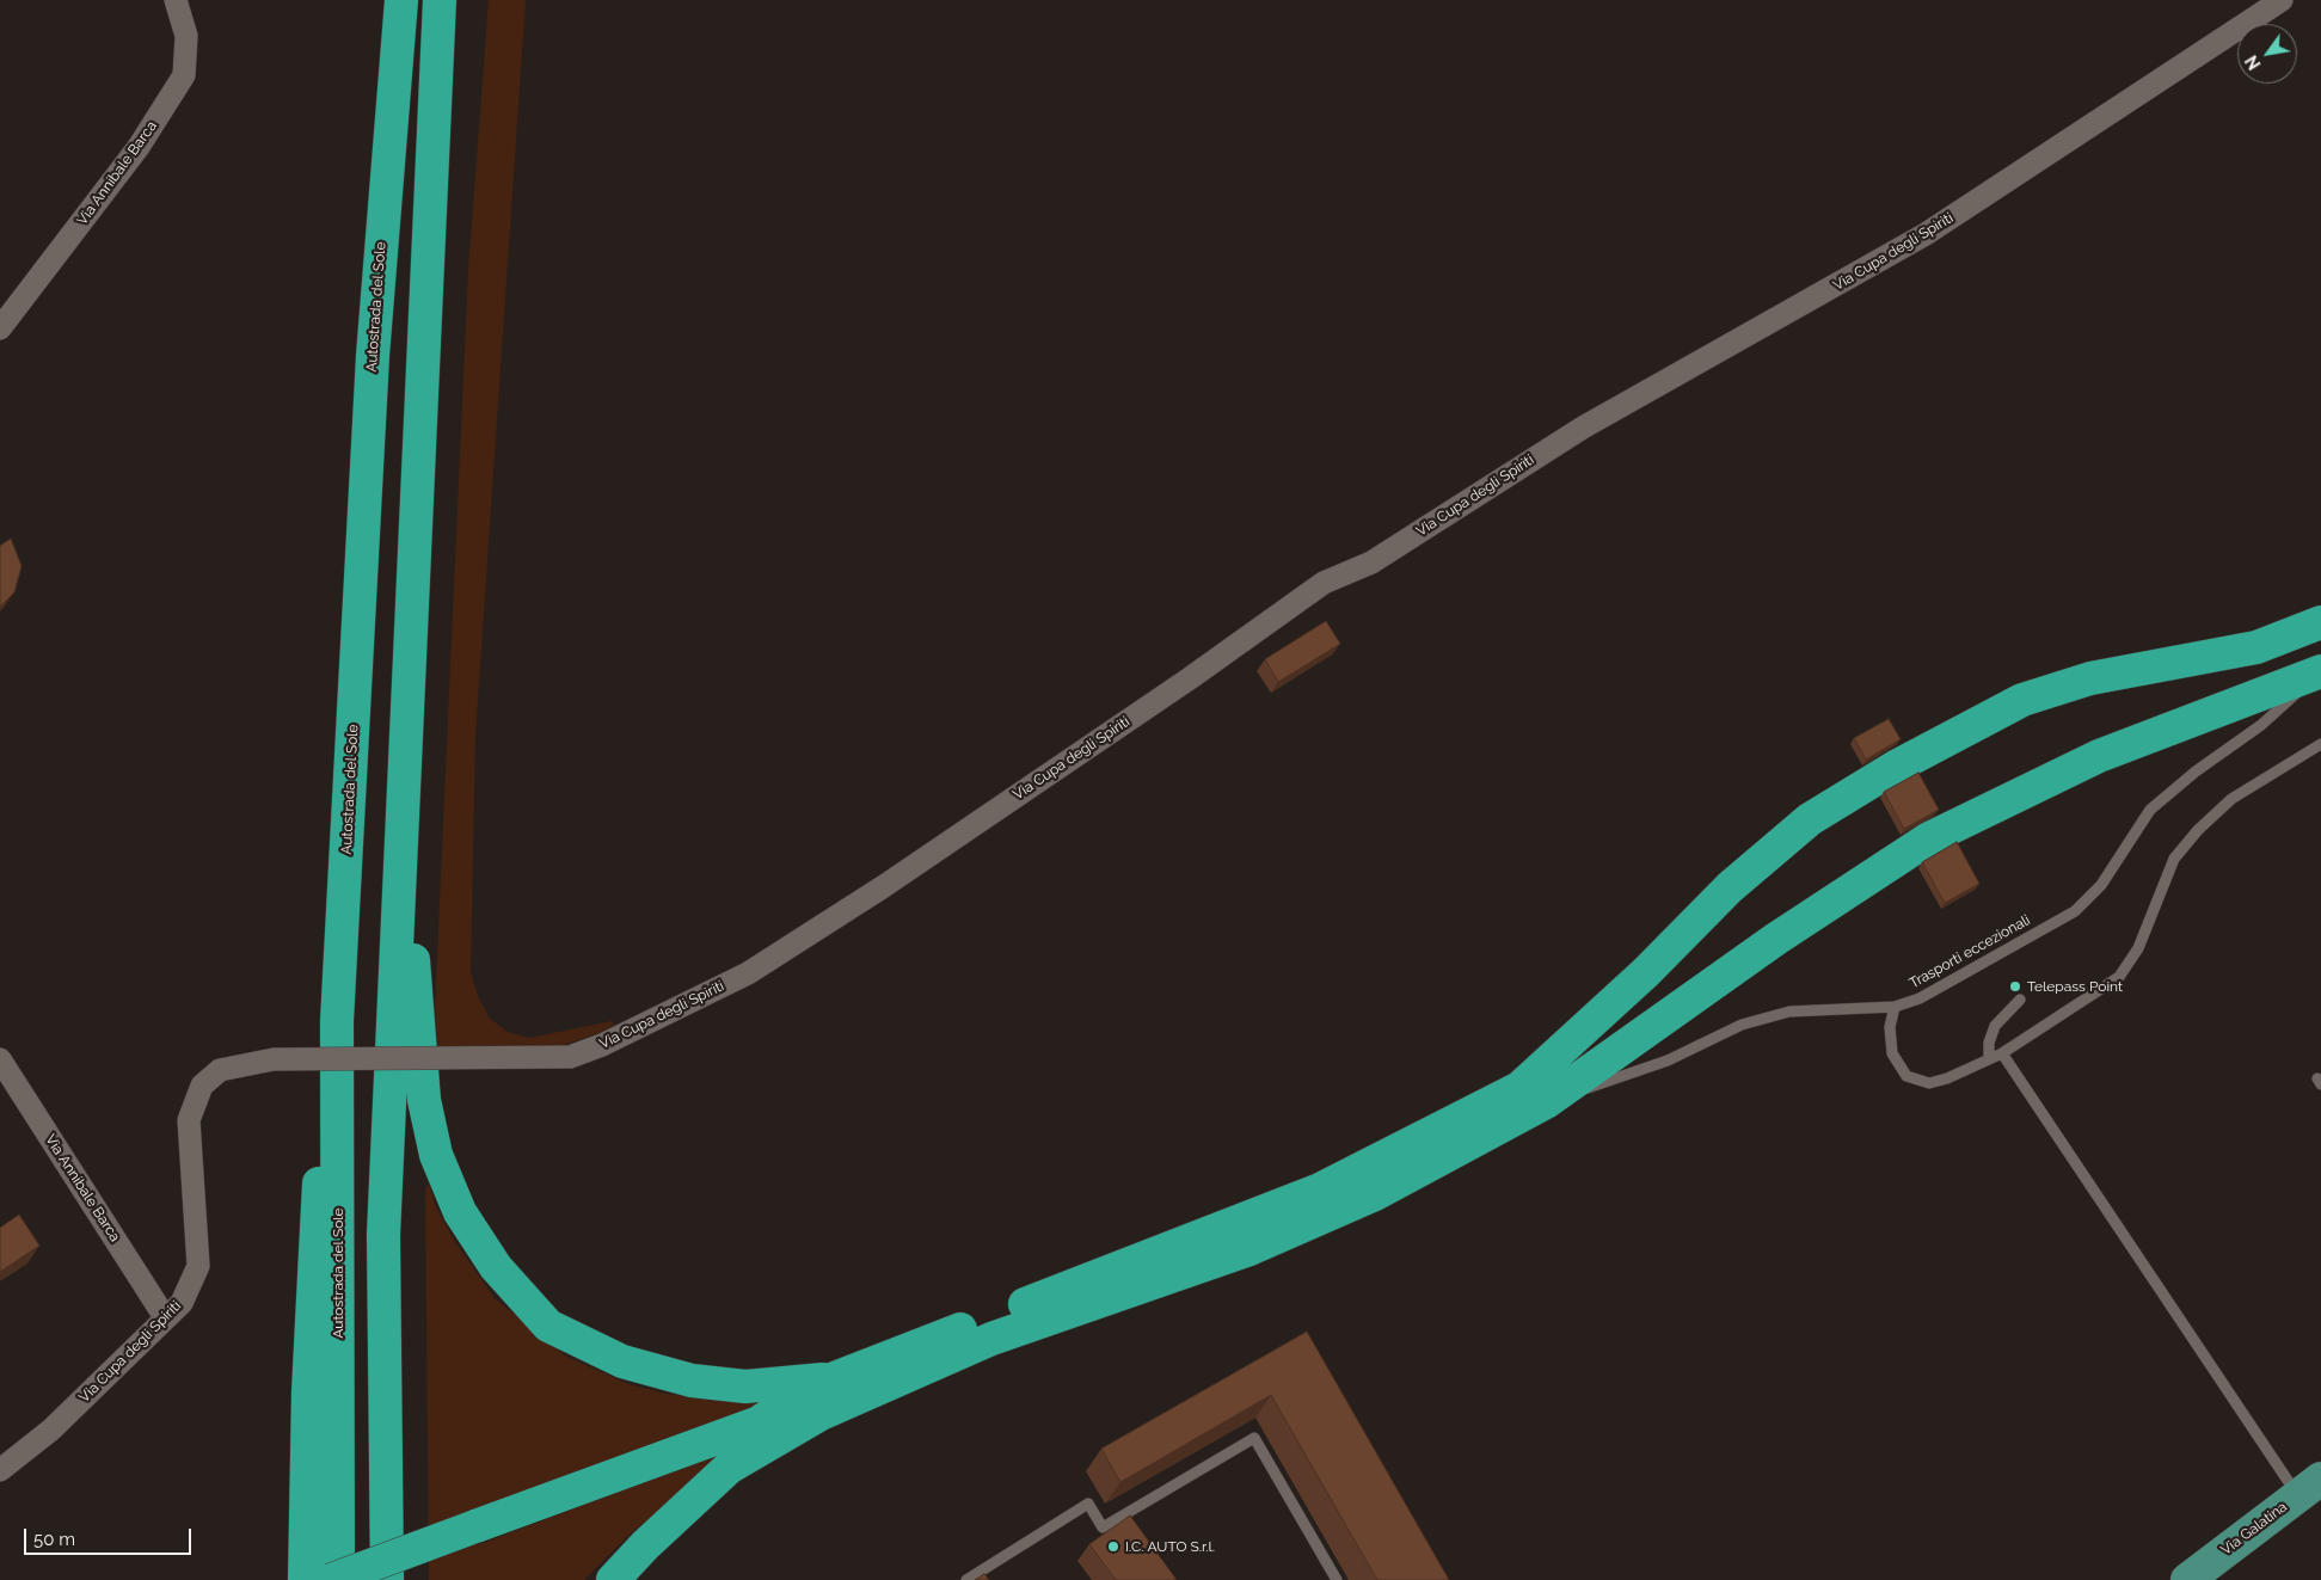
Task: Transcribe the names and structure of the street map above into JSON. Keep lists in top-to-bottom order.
{
  "streets": {
    "highway": ["Autostrada del Sole"],
    "main road": ["Via Galatina"],
    "street": ["Via Annibale Barca", "Via Cupa degli Spiriti"],
    "lane": ["Trasporti eccezionali"]
  },
  "crossings": [
    ["Via Annibale Barca", "Via Cupa degli Spiriti"]
  ],
  "places": ["Telepass Point", "I.C. AUTO S.r.l."],
  "scale_bar": "50 m",
  "north": "bottom left"
}
